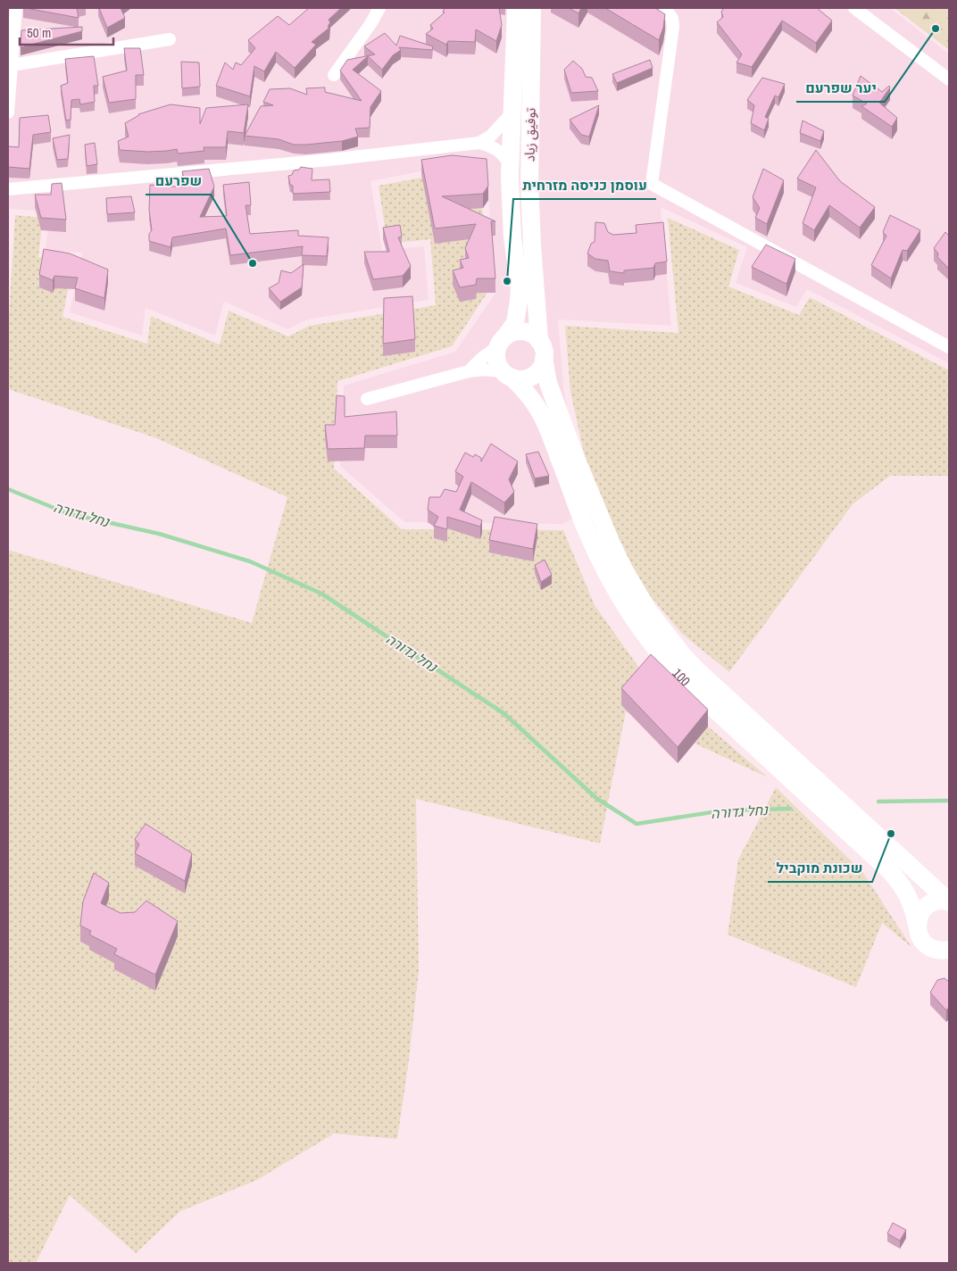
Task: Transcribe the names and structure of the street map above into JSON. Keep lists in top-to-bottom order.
{
  "streets": {
    "main road": ["توفيق زياد", "100"]
  },
  "crossings": [
    ["توفيق زياد", "100"]
  ],
  "water": ["נחל גדורה"],
  "places": [
    "יער שפרעם",
    "שפרעם",
    "עוסמן כניסה מזרחית",
    "שכונת מוקביל"
  ],
  "scale_bar": "50 m"
}
